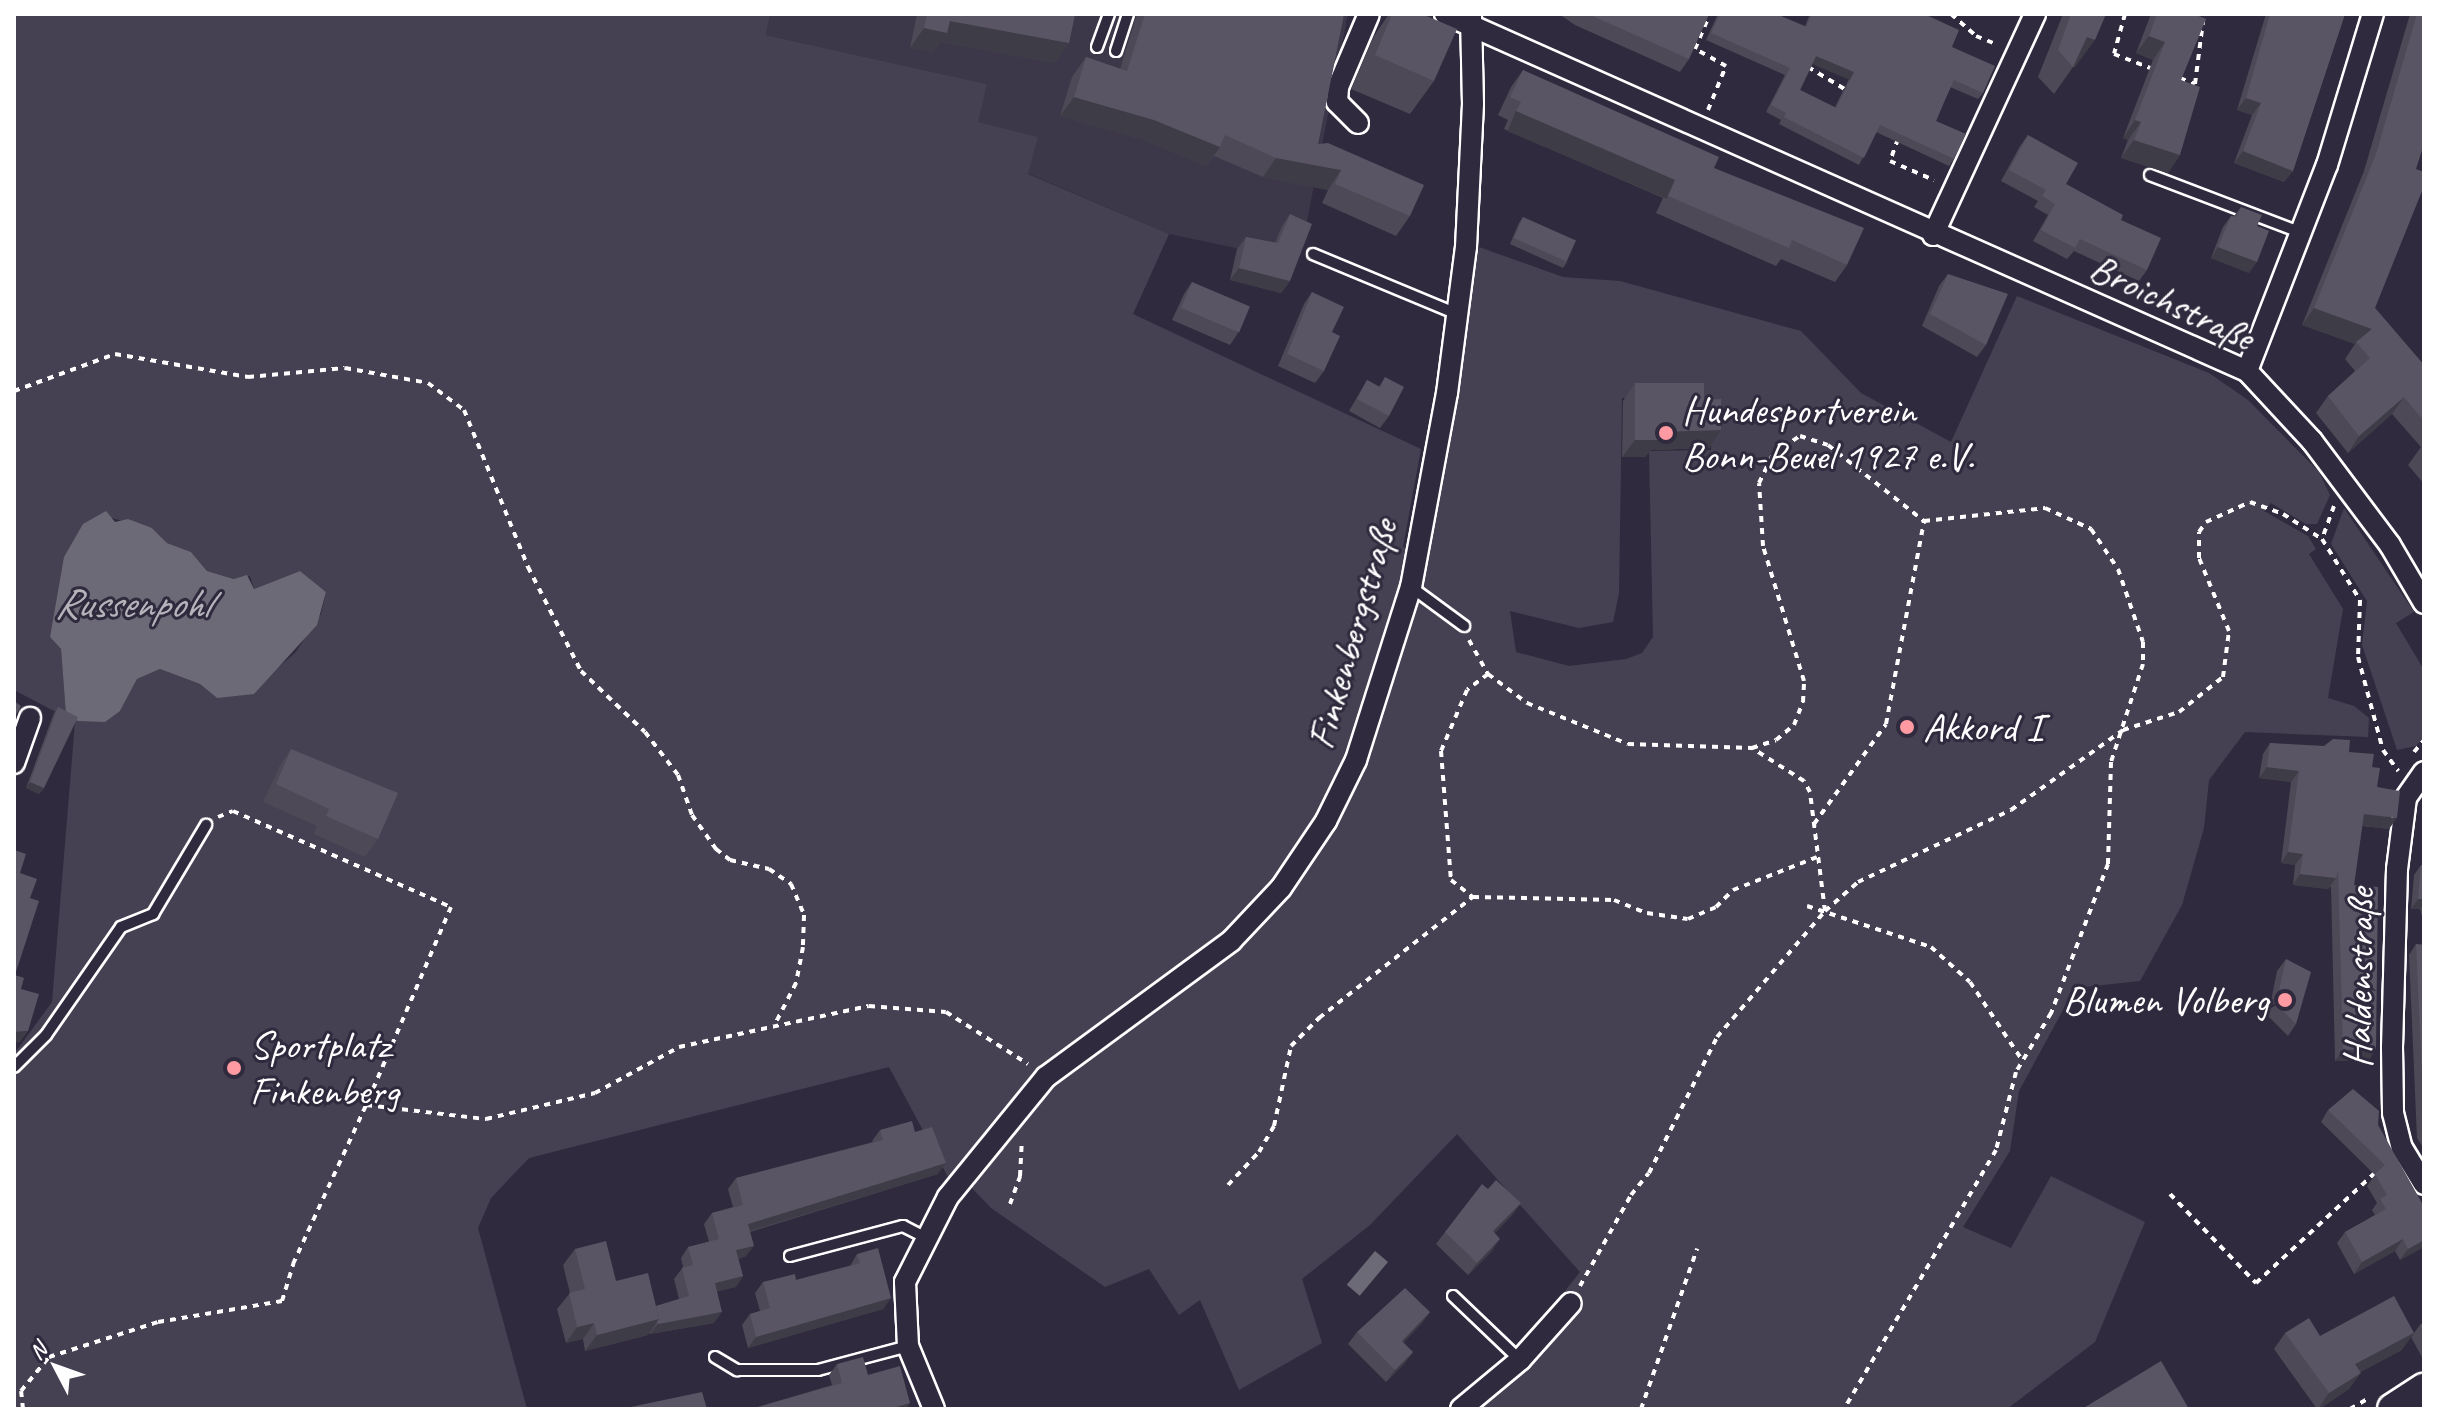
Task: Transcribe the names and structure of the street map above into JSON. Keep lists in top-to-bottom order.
{
  "streets": {
    "street": ["Broichstraße", "Finkenbergstraße", "Haldenstraße"]
  },
  "crossings": [
    ["Broichstraße", "Finkenbergstraße"]
  ],
  "water": ["Russenpohl"],
  "places": [
    "Hundesportverein Bonn-Beuel 1927 e.V.",
    "Akkord I",
    "Blumen Volberg",
    "Sportplatz Finkenberg"
  ],
  "north": "top left"
}
